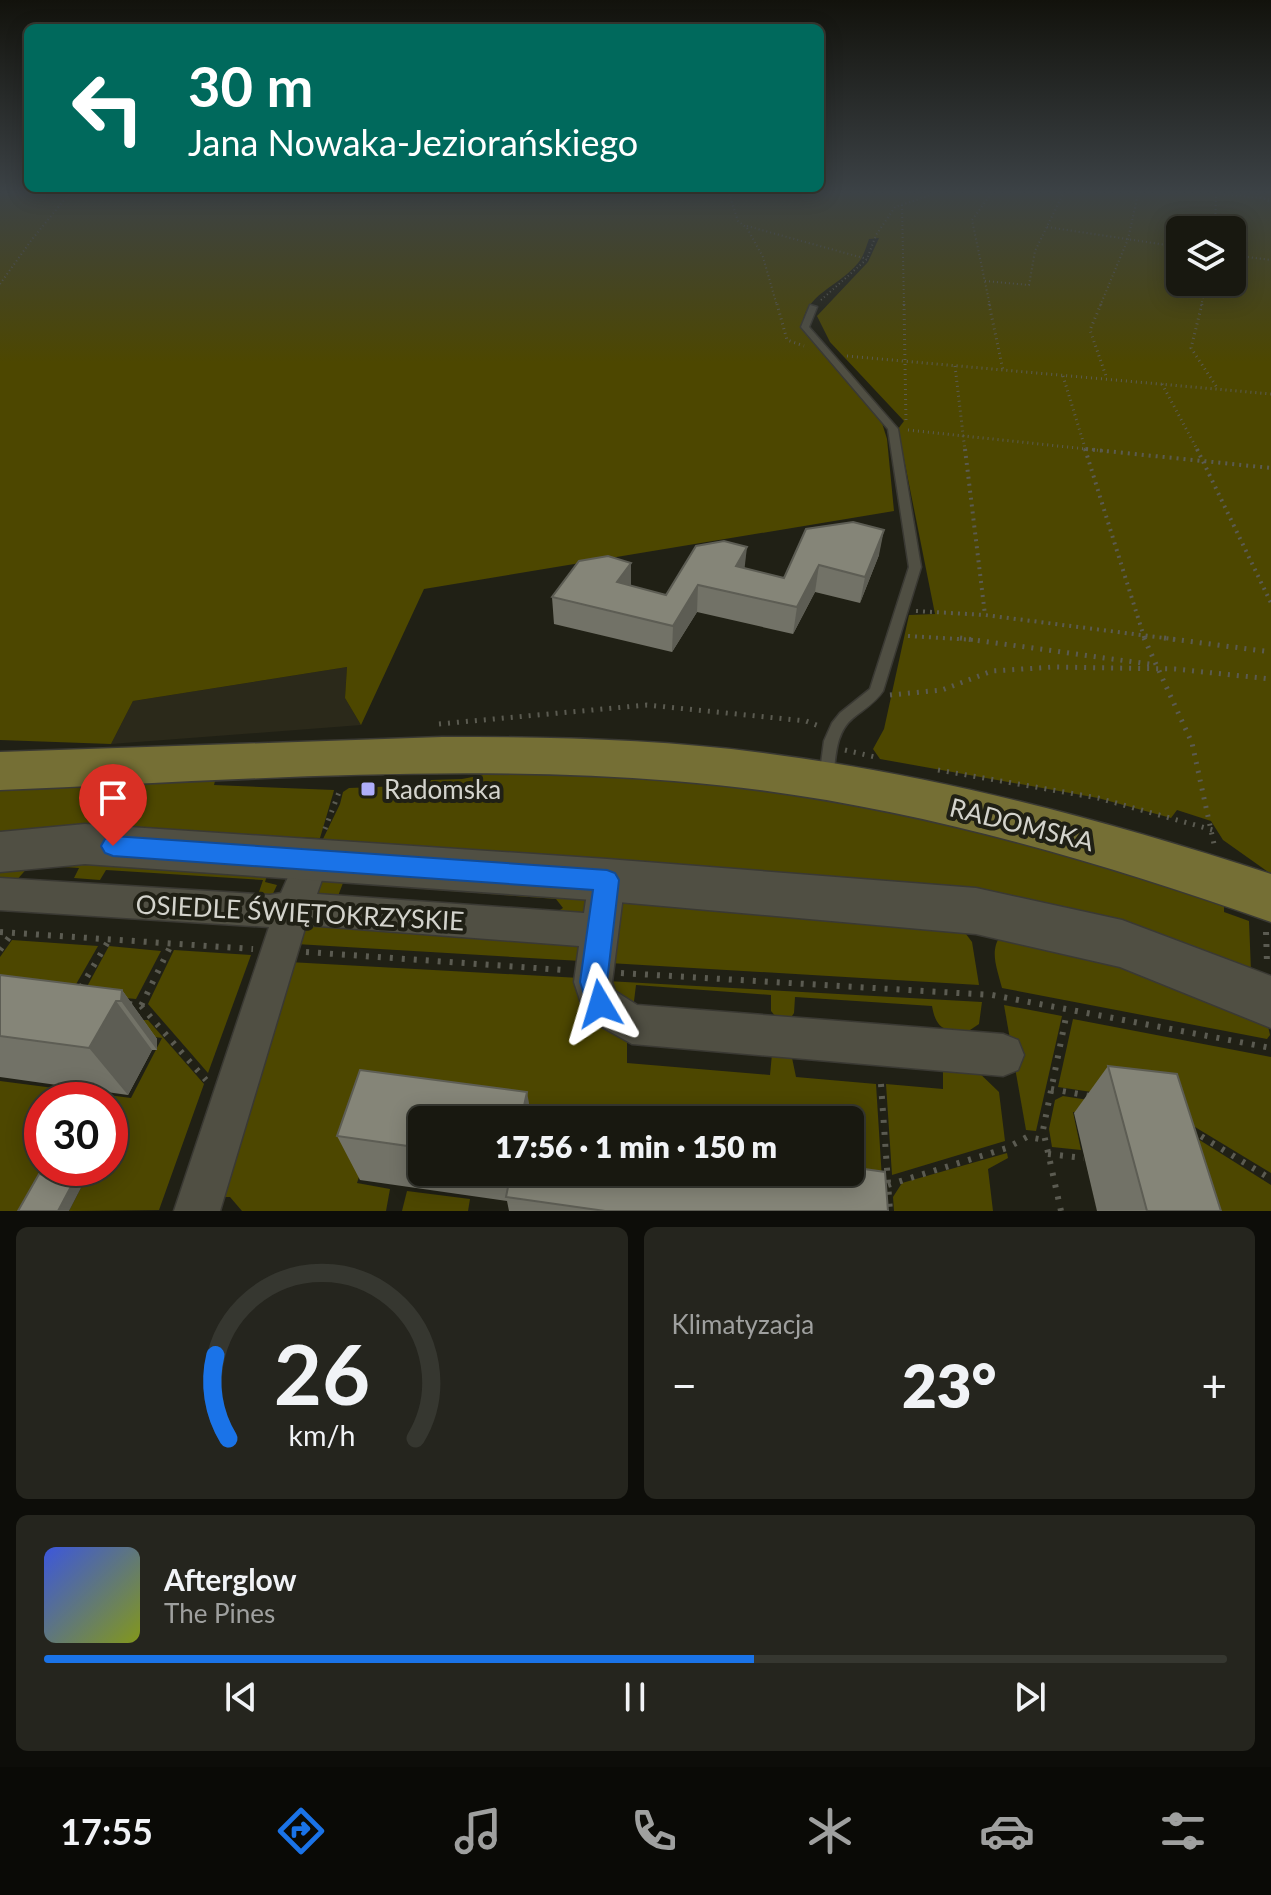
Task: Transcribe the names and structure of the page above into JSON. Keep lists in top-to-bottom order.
{
  "streets": {
    "main road": ["RADOMSKA"],
    "street": ["OSIEDLE ŚWIĘTOKRZYSKIE"]
  },
  "places": {
    "transit": ["Radomska"]
  },
  "page": {
    "turn": ["30 m", "Jana Nowaka-Jeziorańskiego"],
    "limit": "30",
    "trip": "17:56 · 1 min · 150 m",
    "tile": "Klimatyzacja",
    "heat": ["−", "23°", "+"],
    "song": ["Afterglow", "The Pines"],
    "tabs": "17:55",
    "gauge": ["26", "km/h"]
  }
}
